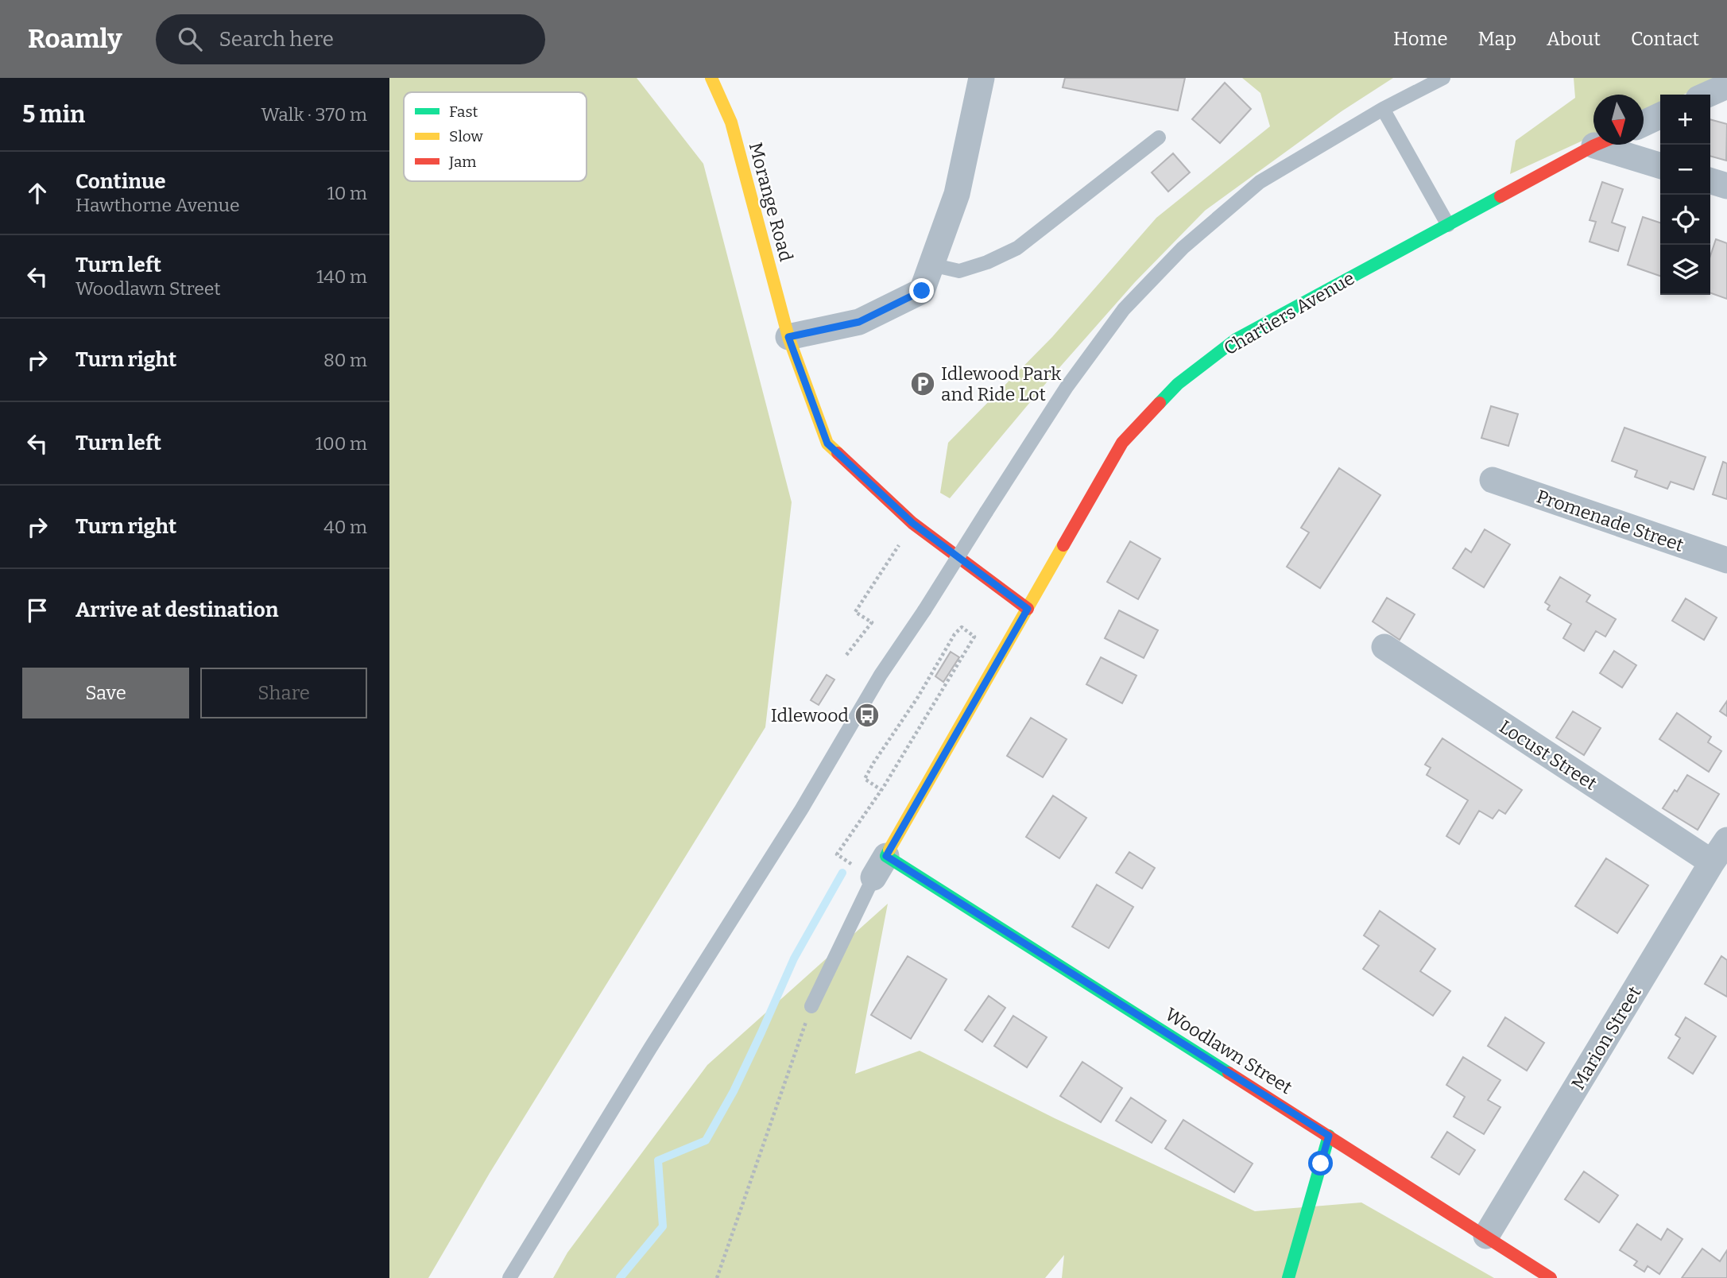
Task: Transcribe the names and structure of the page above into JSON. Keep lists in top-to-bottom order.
{
  "streets": {
    "street": [
      "Morange Road",
      "Chartiers Avenue",
      "Promenade Street",
      "Locust Street",
      "Marion Street",
      "Woodlawn Street"
    ]
  },
  "crossings": [
    ["Morange Road", "Chartiers Avenue"],
    ["Chartiers Avenue", "Woodlawn Street"],
    ["Locust Street", "Marion Street"],
    ["Marion Street", "Woodlawn Street"]
  ],
  "places": {
    "parking": ["Idlewood Park and Ride Lot"],
    "bus stop": ["Idlewood"]
  },
  "legend": ["Fast", "Slow", "Jam"],
  "north": "bottom",
  "page": {
    "header": "Roamly",
    "search": "Search here",
    "nav": [
      "Home",
      "Map",
      "About",
      "Contact"
    ],
    "heading": ["5 min", "Walk · 370 m"],
    "map_buttons": ["+", "−"],
    "list": [
      ["Continue", "Hawthorne Avenue", "10 m"],
      ["Turn left", "Woodlawn Street", "140 m"],
      ["Turn right", "80 m"],
      ["Turn left", "100 m"],
      ["Turn right", "40 m"],
      "Arrive at destination"
    ],
    "buttons": ["Save", "Share"]
  }
}
